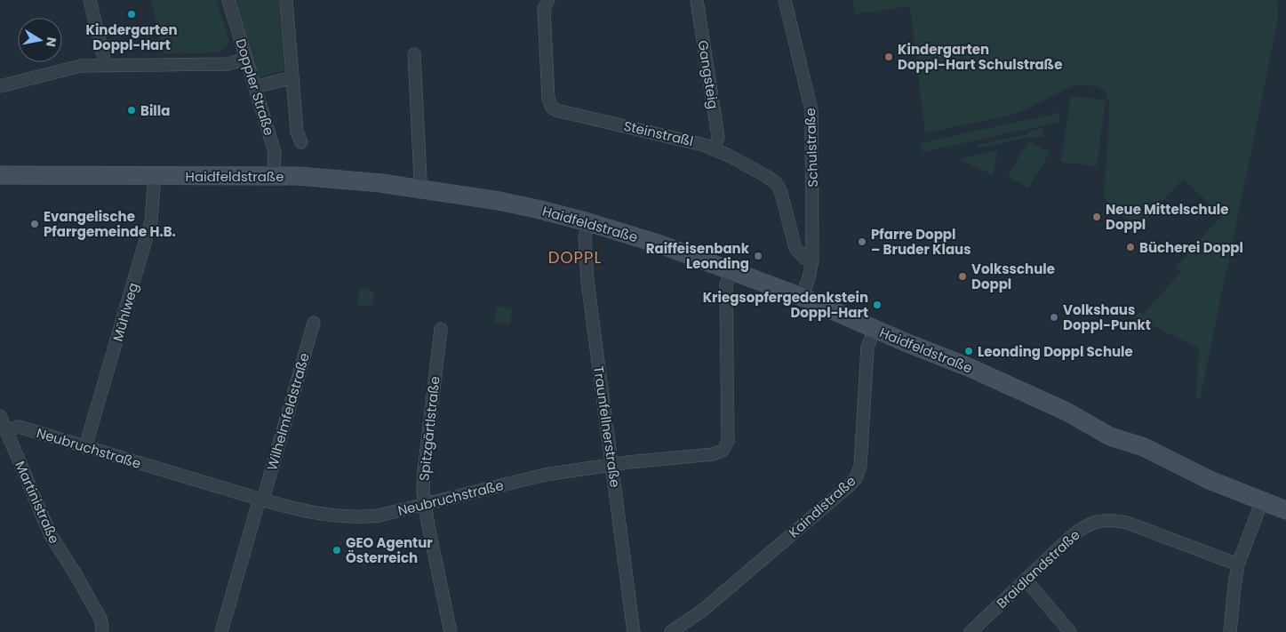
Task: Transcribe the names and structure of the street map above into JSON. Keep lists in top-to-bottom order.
{
  "streets": {
    "street": [
      "Gangsteig",
      "Doppler Straße",
      "Steinstraßl",
      "Schulstraße",
      "Haidfeldstraße",
      "Mühlweg",
      "Wilhelmfeldstraße",
      "Traunfellnerstraße",
      "Spitzgärtlstraße",
      "Neubruchstraße",
      "Martinistraße",
      "Kaindlstraße",
      "Braidlandstraße"
    ]
  },
  "crossings": [
    ["Gangsteig", "Steinstraßl"],
    ["Doppler Straße", "Haidfeldstraße"],
    ["Steinstraßl", "Schulstraße"],
    ["Schulstraße", "Haidfeldstraße"],
    ["Haidfeldstraße", "Mühlweg"],
    ["Haidfeldstraße", "Traunfellnerstraße"],
    ["Haidfeldstraße", "Neubruchstraße"],
    ["Haidfeldstraße", "Kaindlstraße"],
    ["Mühlweg", "Neubruchstraße"],
    ["Wilhelmfeldstraße", "Neubruchstraße"],
    ["Traunfellnerstraße", "Neubruchstraße"],
    ["Spitzgärtlstraße", "Neubruchstraße"],
    ["Neubruchstraße", "Martinistraße"]
  ],
  "districts": ["DOPPL"],
  "places": [
    "Kindergarten Doppl-Hart",
    "Kindergarten Doppl-Hart Schulstraße",
    "Billa",
    "Neue Mittelschule Doppl",
    "Evangelische Pfarrgemeinde H.B.",
    "Pfarre Doppl – Bruder Klaus",
    "Bücherei Doppl",
    "Raiffeisenbank Leonding",
    "Volksschule Doppl",
    "Kriegsopfergedenkstein Doppl-Hart",
    "Volkshaus Doppl-Punkt",
    "Leonding Doppl Schule",
    "GEO Agentur Österreich"
  ],
  "north": "right"
}
